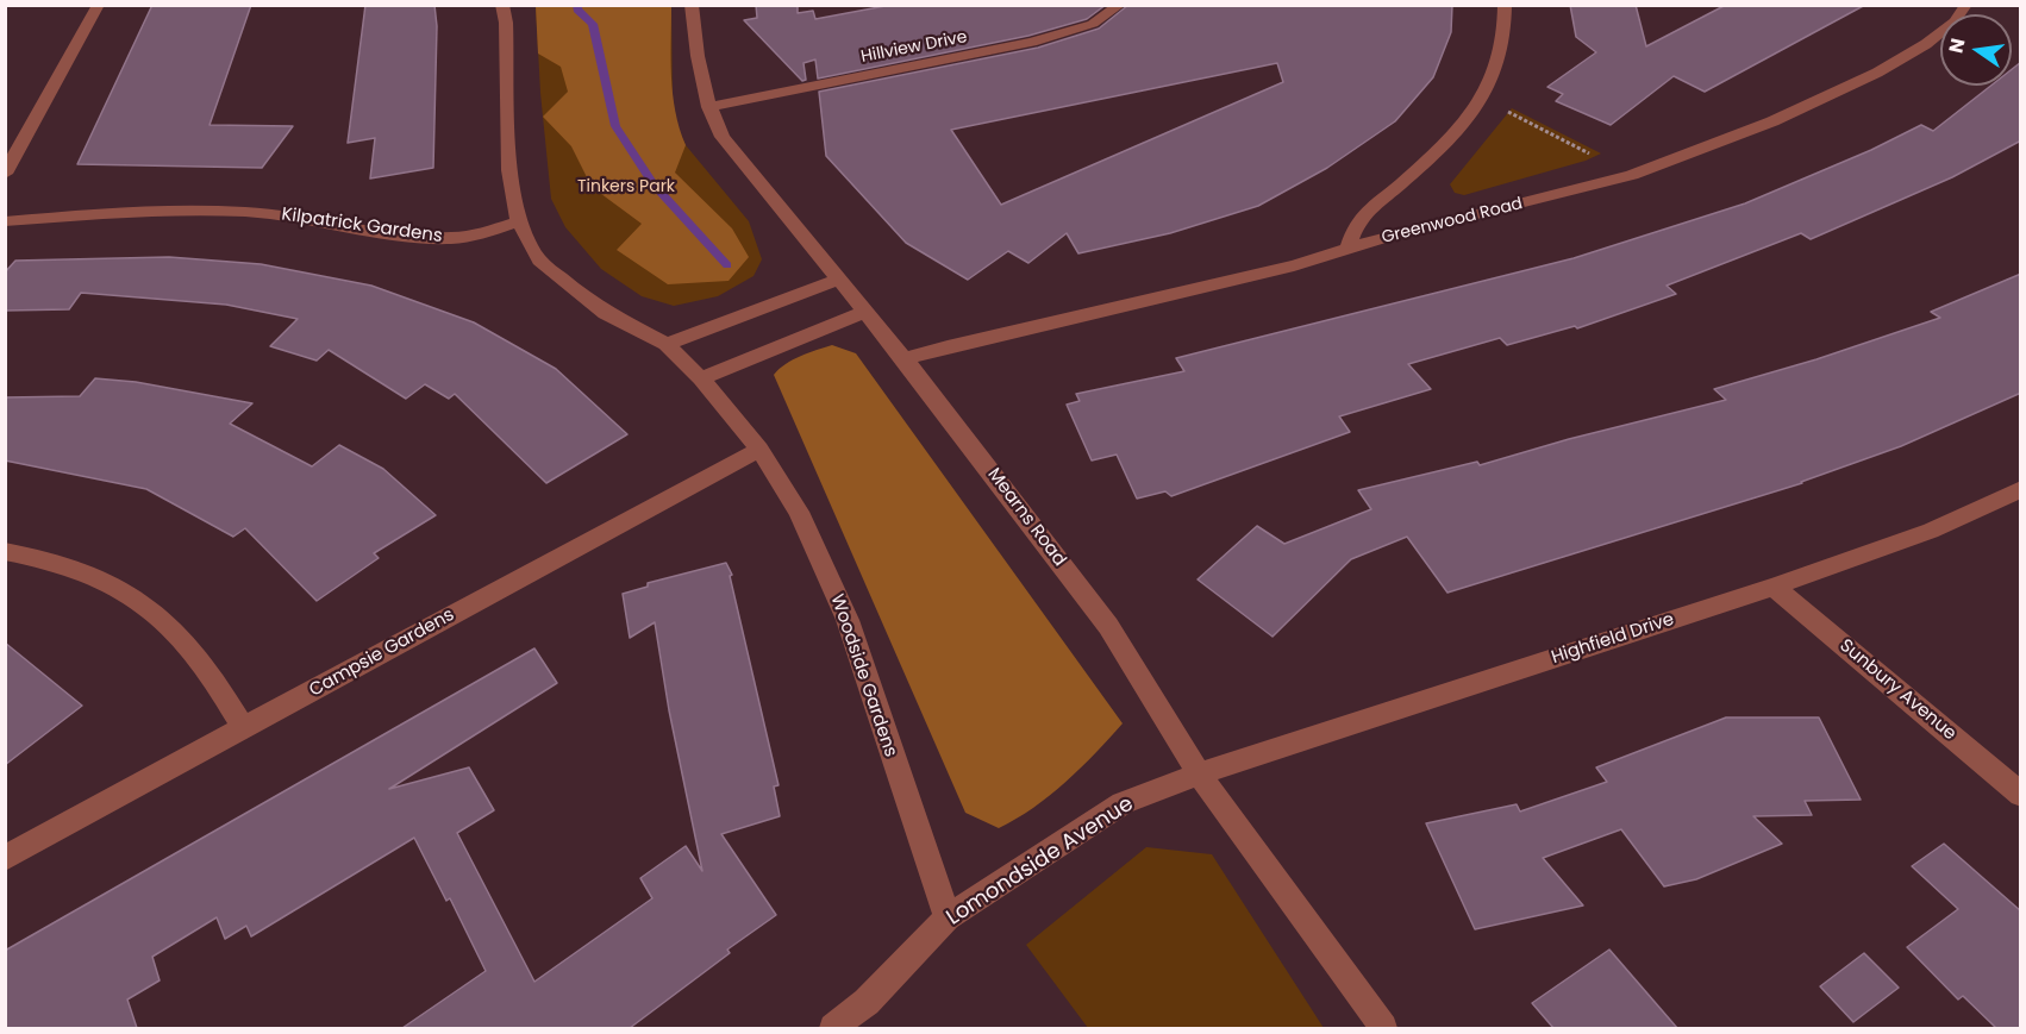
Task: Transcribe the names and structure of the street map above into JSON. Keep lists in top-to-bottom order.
{
  "streets": {
    "street": [
      "Hillview Drive",
      "Greenwood Road",
      "Kilpatrick Gardens",
      "Mearns Road",
      "Highfield Drive",
      "Campsie Gardens",
      "Woodside Gardens",
      "Sunbury Avenue",
      "Lomondside Avenue"
    ]
  },
  "crossings": [
    ["Hillview Drive", "Mearns Road"],
    ["Greenwood Road", "Mearns Road"],
    ["Mearns Road", "Highfield Drive"],
    ["Mearns Road", "Lomondside Avenue"],
    ["Highfield Drive", "Sunbury Avenue"],
    ["Highfield Drive", "Lomondside Avenue"],
    ["Campsie Gardens", "Woodside Gardens"],
    ["Woodside Gardens", "Lomondside Avenue"]
  ],
  "parks": ["Tinkers Park"],
  "north": "left"
}
